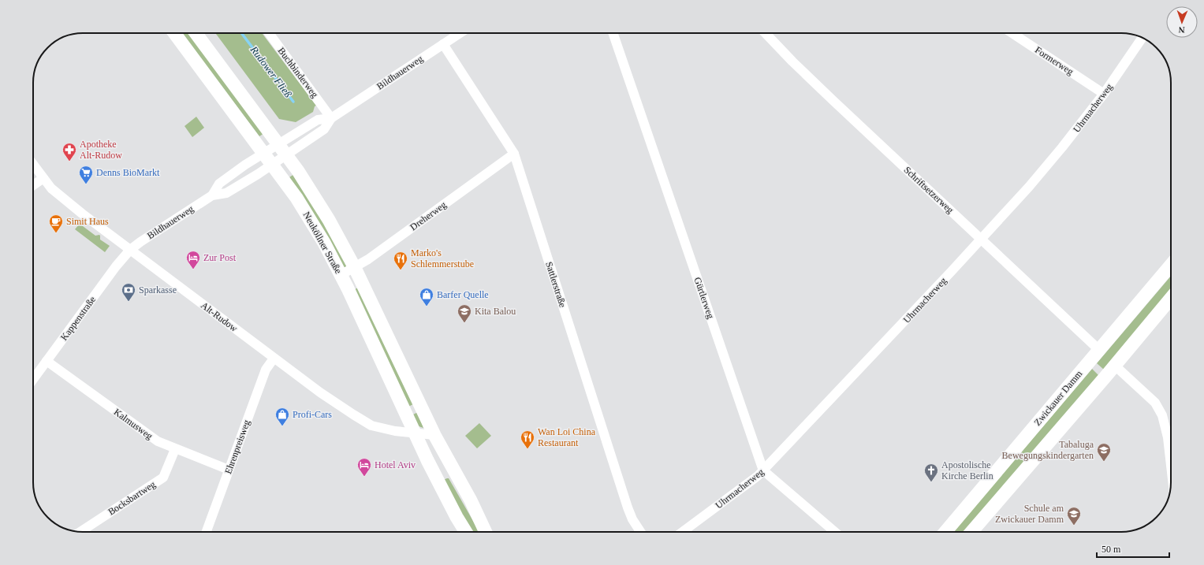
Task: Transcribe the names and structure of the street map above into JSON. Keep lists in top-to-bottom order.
{
  "streets": {
    "main road": ["Neuköllner Straße", "Zwickauer Damm"],
    "street": [
      "Formerweg",
      "Buchbinderweg",
      "Bildhauerweg",
      "Uhrmacherweg",
      "Schriftsetzerweg",
      "Dreherweg",
      "Sattlerstraße",
      "Gürtlerweg",
      "Alt-Rudow",
      "Kappenstraße",
      "Kalmusweg",
      "Ehrenpreisweg",
      "Bocksbartweg"
    ]
  },
  "crossings": [
    ["Formerweg", "Uhrmacherweg"],
    ["Buchbinderweg", "Bildhauerweg"],
    ["Bildhauerweg", "Neuköllner Straße"],
    ["Bildhauerweg", "Sattlerstraße"],
    ["Bildhauerweg", "Alt-Rudow"],
    ["Bildhauerweg", "Kappenstraße"],
    ["Uhrmacherweg", "Schriftsetzerweg"],
    ["Uhrmacherweg", "Gürtlerweg"],
    ["Schriftsetzerweg", "Zwickauer Damm"],
    ["Dreherweg", "Neuköllner Straße"],
    ["Dreherweg", "Sattlerstraße"],
    ["Neuköllner Straße", "Alt-Rudow"],
    ["Alt-Rudow", "Kappenstraße"],
    ["Alt-Rudow", "Ehrenpreisweg"],
    ["Kappenstraße", "Kalmusweg"],
    ["Kalmusweg", "Ehrenpreisweg"],
    ["Kalmusweg", "Bocksbartweg"]
  ],
  "water": ["Rudower Fließ"],
  "places": {
    "pharmacy": ["Apotheke Alt-Rudow"],
    "supermarket": ["Denns BioMarkt"],
    "cafe": ["Simit Haus"],
    "hotel": ["Zur Post", "Hotel Aviv"],
    "restaurant": ["Marko's Schlemmerstube", "Wan Loi China Restaurant"],
    "bank": ["Sparkasse"],
    "shop": ["Barfer Quelle", "Profi-Cars"],
    "school or university": ["Kita Balou", "Tabaluga Bewegungskindergarten", "Schule am Zwickauer Damm"],
    "church": ["Apostolische Kirche Berlin"]
  },
  "scale_bar": "50 m",
  "north": "bottom"
}
